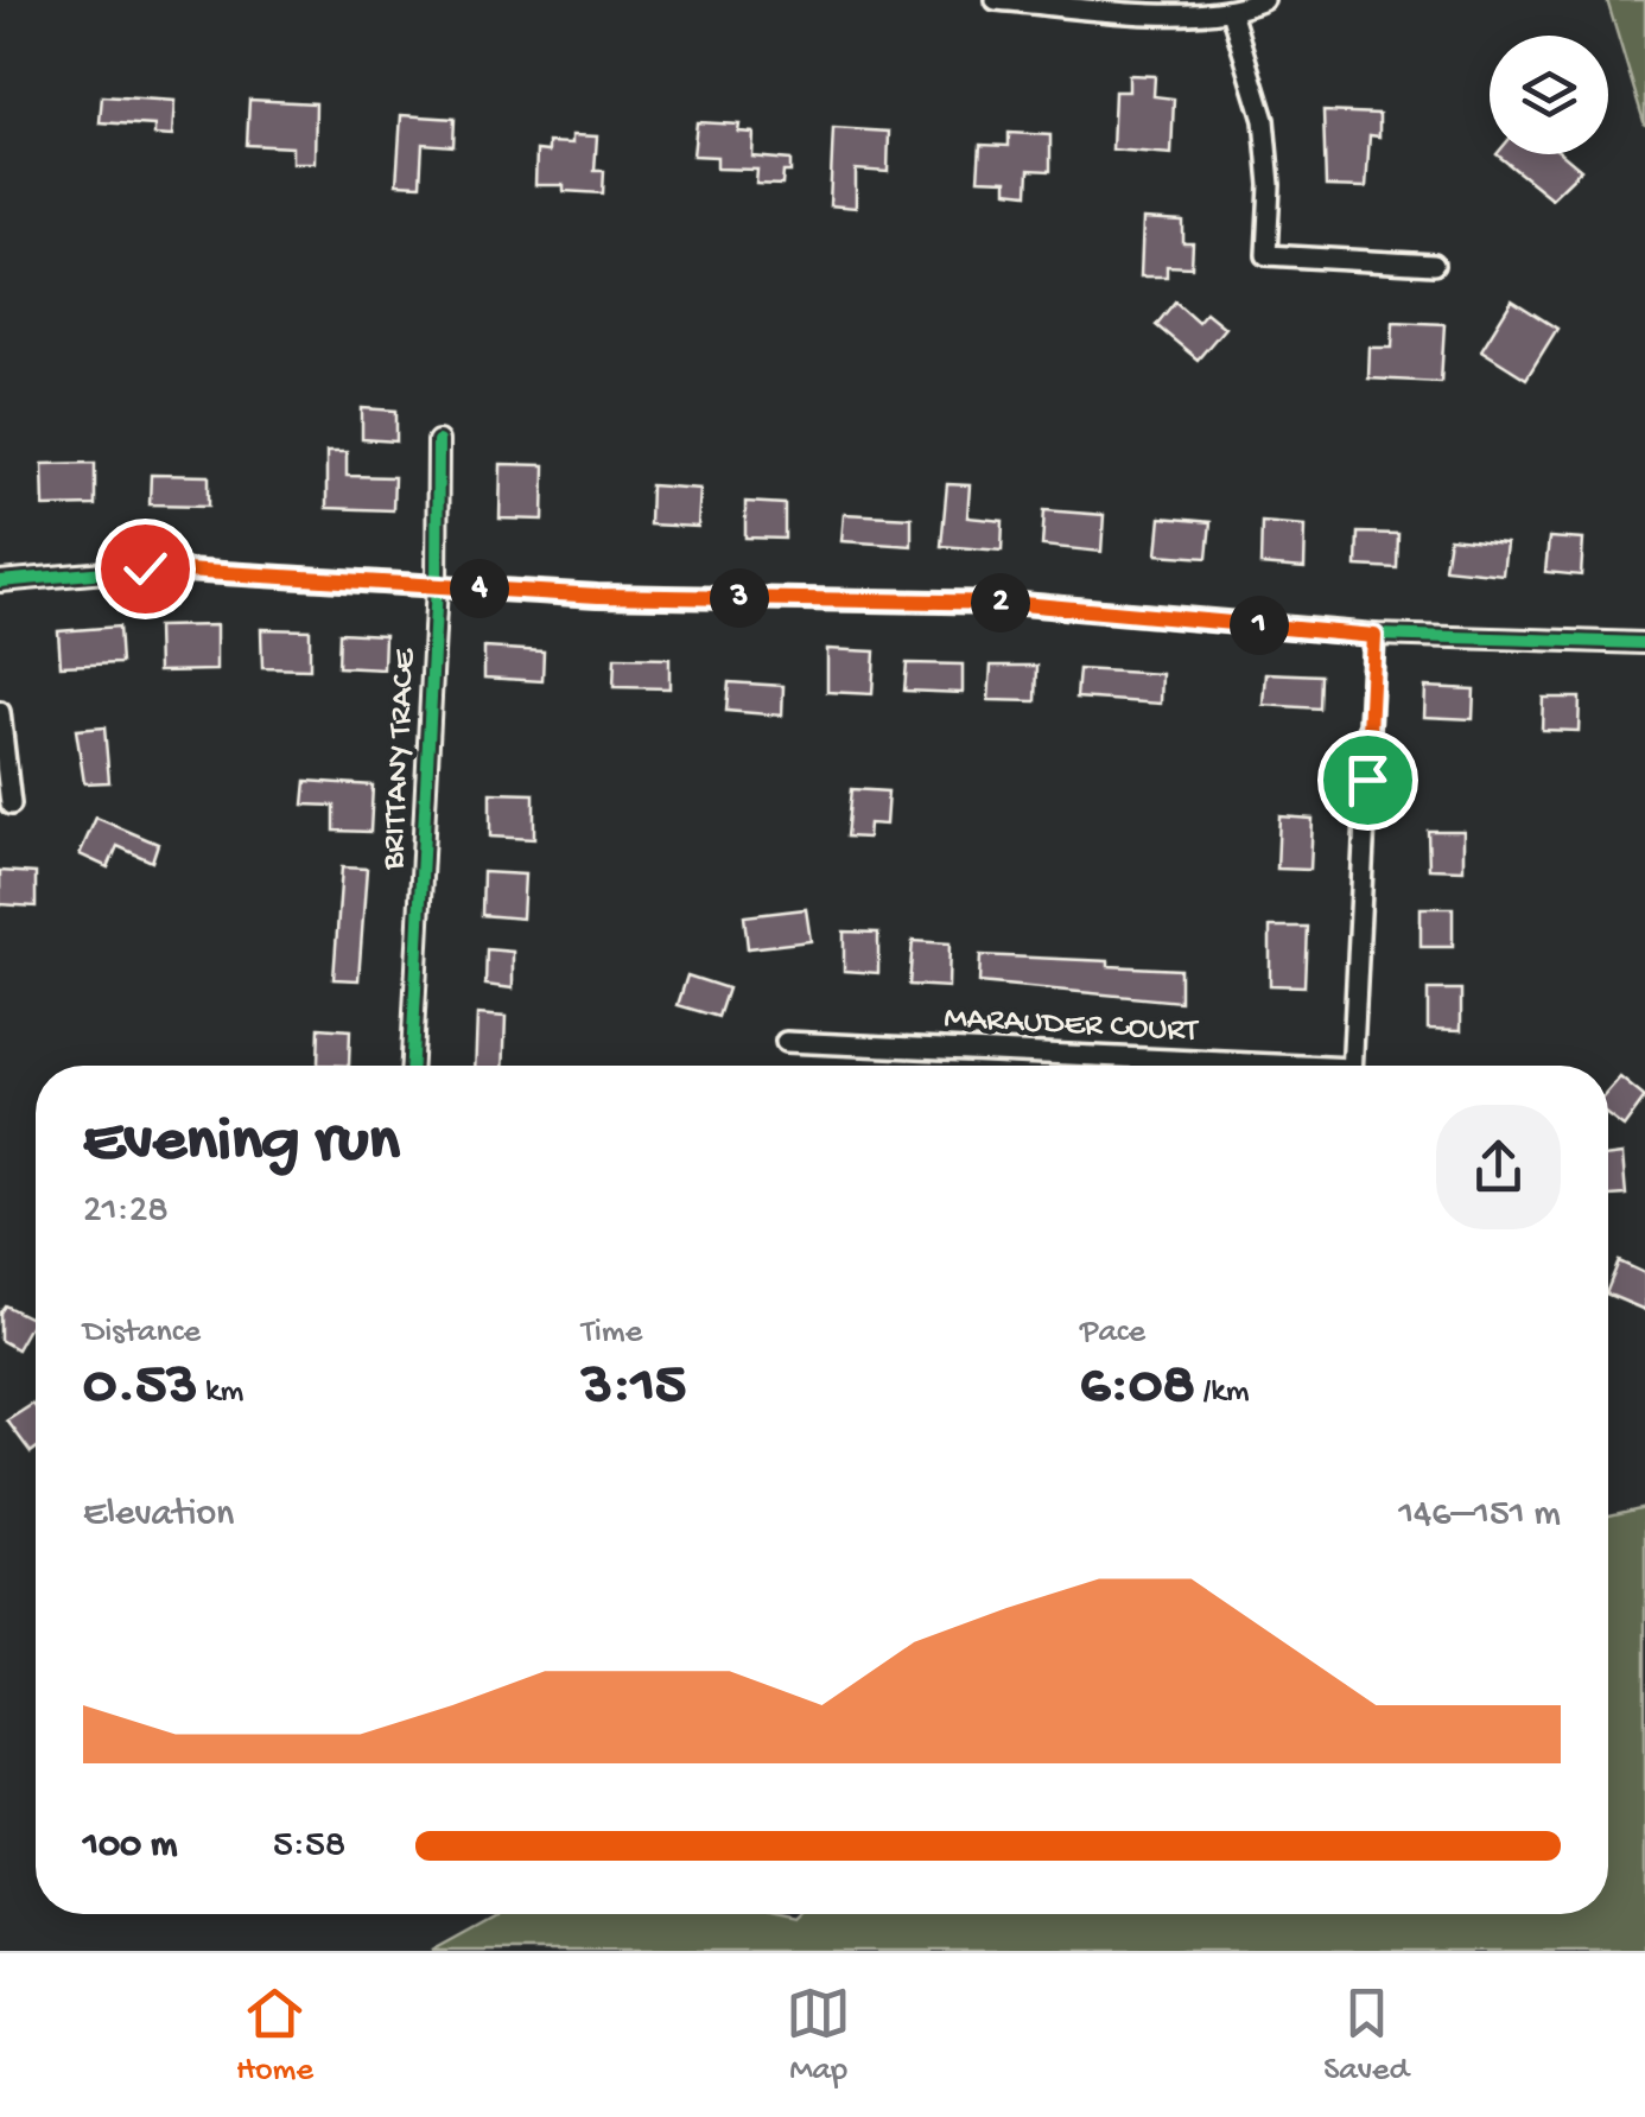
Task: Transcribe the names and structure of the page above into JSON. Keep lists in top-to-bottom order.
{
  "streets": {
    "street": ["BRITTANY TRACE", "MARAUDER COURT"]
  },
  "page": {
    "pins": [
      "4",
      "3",
      "2",
      "1"
    ],
    "heading": ["Evening run", "21:28"],
    "stats": [
      ["Distance", "0.53 km"],
      ["Time", "3:15"],
      ["Pace", "6:08 /km"]
    ],
    "chart": ["Elevation", "146–151 m"],
    "list": [
      {
        "name": "100 m",
        "note": "5:58"
      }
    ],
    "tabs": ["Home", "Map", "Saved"]
  }
}
